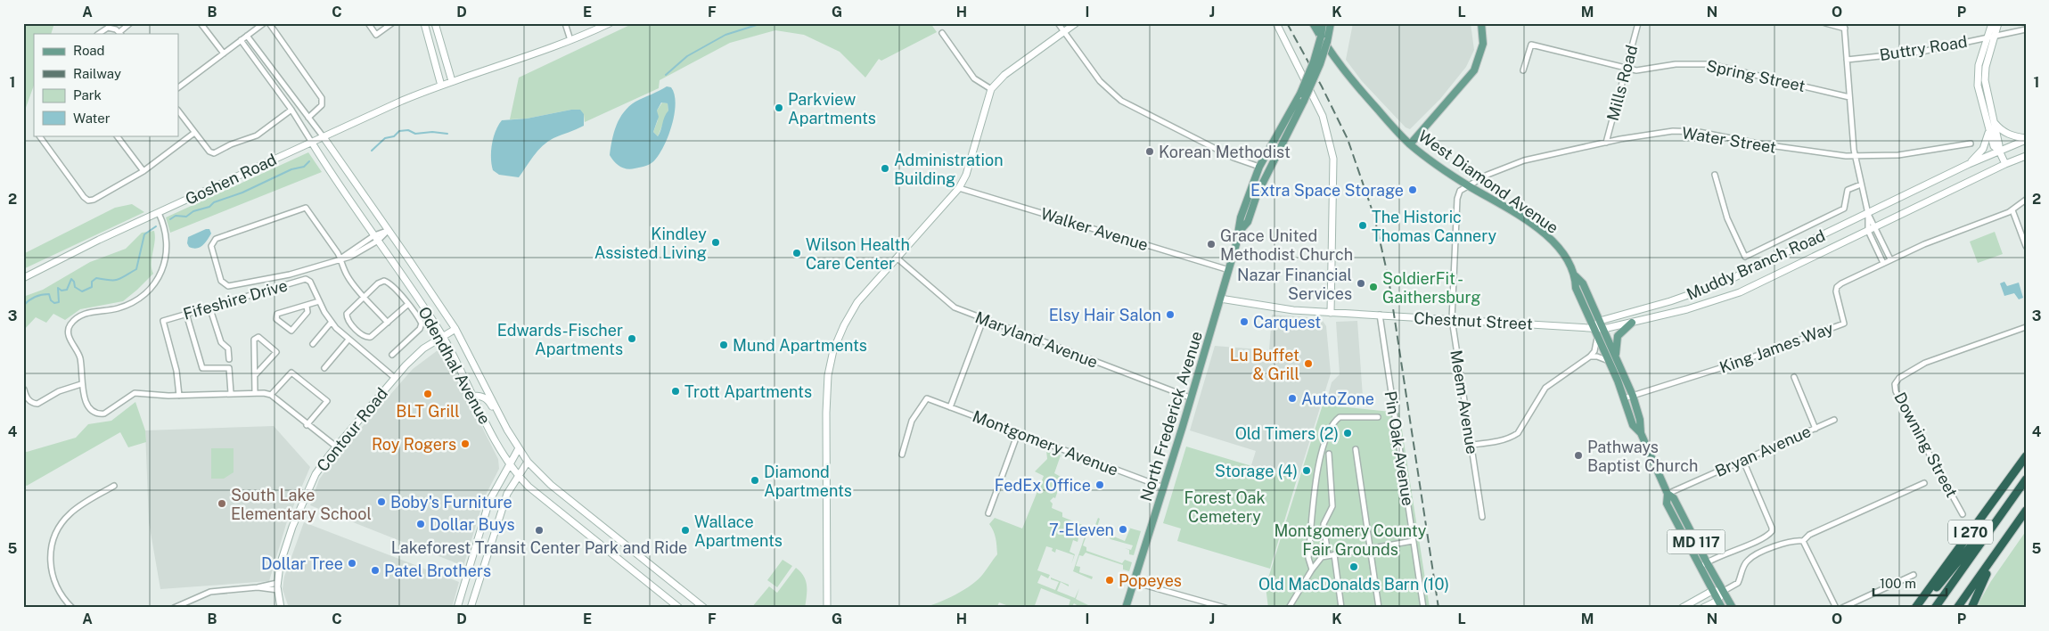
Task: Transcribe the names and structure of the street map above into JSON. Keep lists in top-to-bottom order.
{
  "streets": {
    "highway": ["I 270"],
    "main road": ["West Diamond Avenue", "North Frederick Avenue", "MD 117"],
    "street": [
      "Buttry Road",
      "Spring Street",
      "Mills Road",
      "Water Street",
      "Goshen Road",
      "Walker Avenue",
      "Muddy Branch Road",
      "Fifeshire Drive",
      "Chestnut Street",
      "Maryland Avenue",
      "King James Way",
      "Odendhal Avenue",
      "Meem Avenue",
      "Contour Road",
      "Montgomery Avenue",
      "Downing Street",
      "Pin Oak Avenue",
      "Bryan Avenue"
    ]
  },
  "crossings": [
    ["Spring Street", "Mills Road"],
    ["Mills Road", "Water Street"],
    ["Water Street", "West Diamond Avenue"],
    ["Water Street", "Meem Avenue"],
    ["Goshen Road", "Odendhal Avenue"],
    ["West Diamond Avenue", "Muddy Branch Road"],
    ["West Diamond Avenue", "Chestnut Street"],
    ["West Diamond Avenue", "King James Way"],
    ["West Diamond Avenue", "Meem Avenue"],
    ["West Diamond Avenue", "Bryan Avenue"],
    ["Walker Avenue", "North Frederick Avenue"],
    ["Muddy Branch Road", "Chestnut Street"],
    ["Chestnut Street", "Meem Avenue"],
    ["Chestnut Street", "North Frederick Avenue"],
    ["Chestnut Street", "Pin Oak Avenue"],
    ["Maryland Avenue", "North Frederick Avenue"],
    ["Odendhal Avenue", "Contour Road"],
    ["North Frederick Avenue", "Montgomery Avenue"]
  ],
  "parks": ["Forest Oak Cemetery", "Montgomery County Fair Grounds"],
  "places": [
    "Parkview Apartments",
    "Korean Methodist",
    "Administration Building",
    "Extra Space Storage",
    "The Historic Thomas Cannery",
    "Kindley Assisted Living",
    "Grace United Methodist Church",
    "Wilson Health Care Center",
    "Nazar Financial Services",
    "SoldierFit - Gaithersburg",
    "Elsy Hair Salon",
    "Carquest",
    "Edwards-Fischer Apartments",
    "Mund Apartments",
    "Lu Buffet & Grill",
    "Trott Apartments",
    "BLT Grill",
    "AutoZone",
    "Old Timers (2)",
    "Roy Rogers",
    "Pathways Baptist Church",
    "Storage (4)",
    "Diamond Apartments",
    "FedEx Office",
    "Boby's Furniture",
    "South Lake Elementary School",
    "Dollar Buys",
    "7-Eleven",
    "Lakeforest Transit Center Park and Ride",
    "Wallace Apartments",
    "Dollar Tree",
    "Old MacDonalds Barn (10)",
    "Patel Brothers",
    "Popeyes"
  ],
  "legend": [
    "Road",
    "Railway",
    "Park",
    "Water"
  ],
  "scale_bar": "100 m",
  "grid": {
    "columns": [
      "A",
      "B",
      "C",
      "D",
      "E",
      "F",
      "G",
      "H",
      "I",
      "J",
      "K",
      "L",
      "M",
      "N",
      "O",
      "P"
    ],
    "rows": [
      "1",
      "2",
      "3",
      "4",
      "5"
    ]
  }
}
